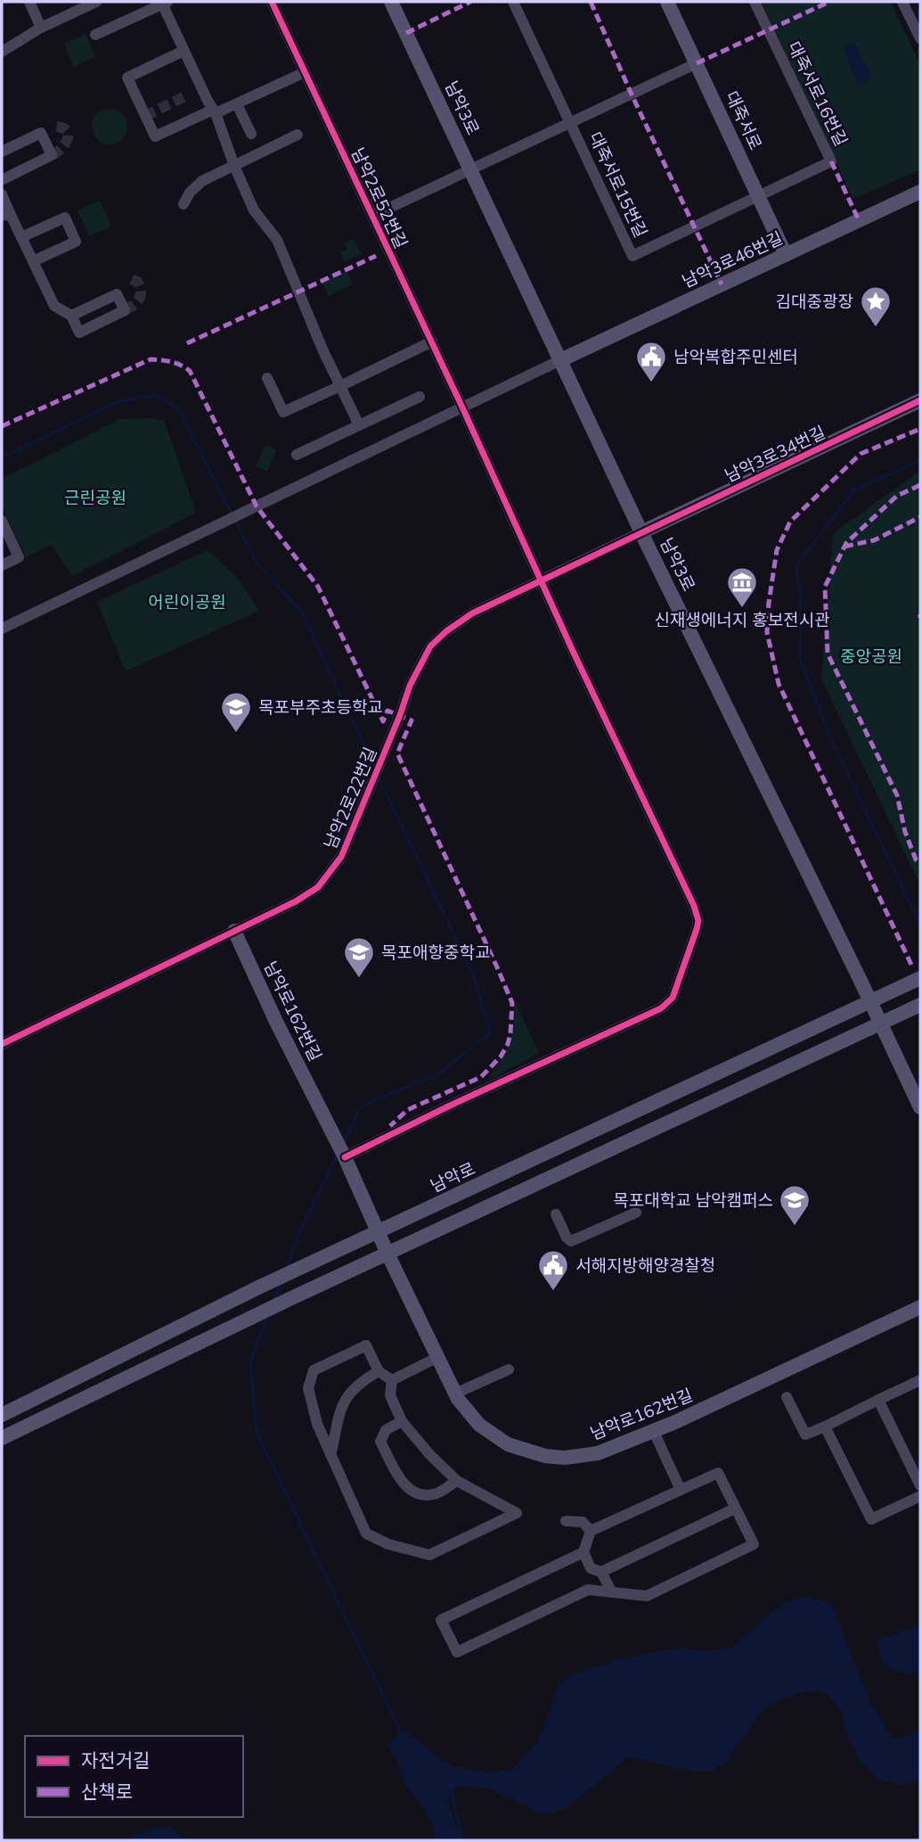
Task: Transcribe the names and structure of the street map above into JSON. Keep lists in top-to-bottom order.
{
  "streets": {
    "street": [
      "대죽서로16번길",
      "남악3로",
      "대죽서로",
      "대죽서로15번길",
      "남악2로52번길",
      "남악3로46번길",
      "남악3로34번길",
      "남악2로22번길",
      "남악로162번길",
      "남악로"
    ]
  },
  "crossings": [
    ["대죽서로16번길", "대죽서로"],
    ["대죽서로16번길", "대죽서로15번길"],
    ["남악3로", "남악3로46번길"],
    ["남악3로", "남악3로34번길"],
    ["남악3로", "남악2로22번길"],
    ["남악3로", "남악로"],
    ["대죽서로", "대죽서로15번길"],
    ["대죽서로", "남악3로46번길"],
    ["남악3로34번길", "남악2로22번길"],
    ["남악2로22번길", "남악로162번길"],
    ["남악로162번길", "남악로"]
  ],
  "parks": ["근린공원", "어린이공원", "중앙공원"],
  "places": {
    "place": ["김대중광장"],
    "public building": ["남악복합주민센터", "서해지방해양경찰청"],
    "museum": ["신재생에너지 홍보전시관"],
    "school or university": ["목포부주초등학교", "목포애향중학교", "목포대학교 남악캠퍼스"]
  },
  "legend": ["자전거길", "산책로"]
}
